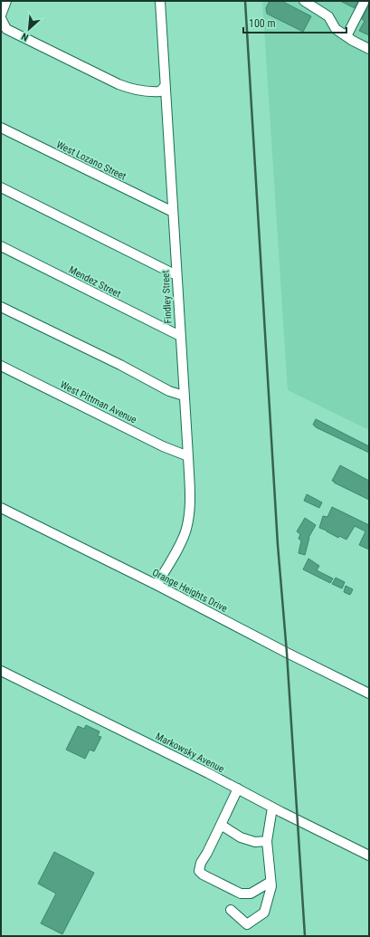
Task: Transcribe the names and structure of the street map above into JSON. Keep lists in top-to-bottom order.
{
  "streets": {
    "street": [
      "West Lozano Street",
      "Mendez Street",
      "Findley Street",
      "West Pittman Avenue",
      "Orange Heights Drive",
      "Markowsky Avenue"
    ]
  },
  "crossings": [
    ["West Lozano Street", "Findley Street"],
    ["Mendez Street", "Findley Street"],
    ["Findley Street", "West Pittman Avenue"],
    ["Findley Street", "Orange Heights Drive"]
  ],
  "scale_bar": "100 m",
  "north": "bottom left"
}
